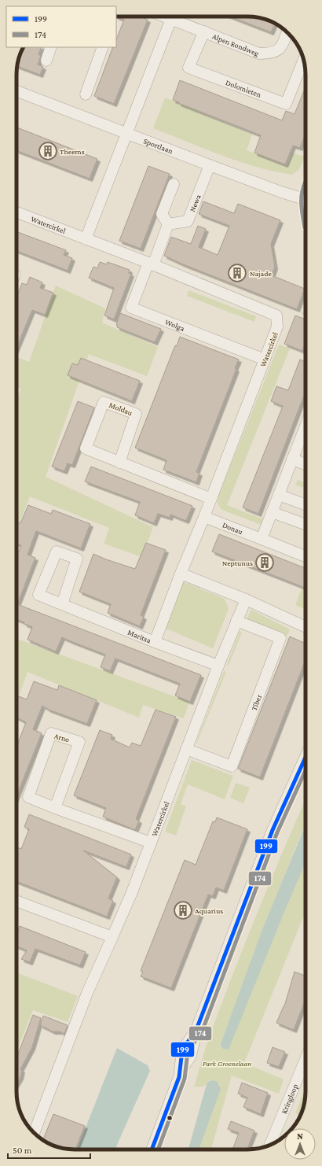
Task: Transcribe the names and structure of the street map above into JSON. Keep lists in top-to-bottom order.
{
  "streets": {
    "street": [
      "Alpen Rondweg",
      "Dolomieten",
      "Sportlaan",
      "Newa",
      "Watercirkel",
      "Wolga",
      "Moldau",
      "Donau",
      "Maritsa",
      "Tiber",
      "Arno",
      "Kringloop"
    ]
  },
  "crossings": [
    ["Alpen Rondweg", "Dolomieten"],
    ["Sportlaan", "Newa"],
    ["Watercirkel", "Wolga"],
    ["Watercirkel", "Moldau"],
    ["Watercirkel", "Donau"],
    ["Watercirkel", "Maritsa"],
    ["Watercirkel", "Tiber"],
    ["Watercirkel", "Arno"]
  ],
  "parks": ["Park Groenelaan"],
  "places": {
    "building": [
      "Theems",
      "Najade",
      "Neptunus",
      "Aquarius"
    ]
  },
  "lines": ["transit line 174", "transit line 199"],
  "legend": ["199", "174"],
  "scale_bar": "50 m",
  "north": "top"
}
